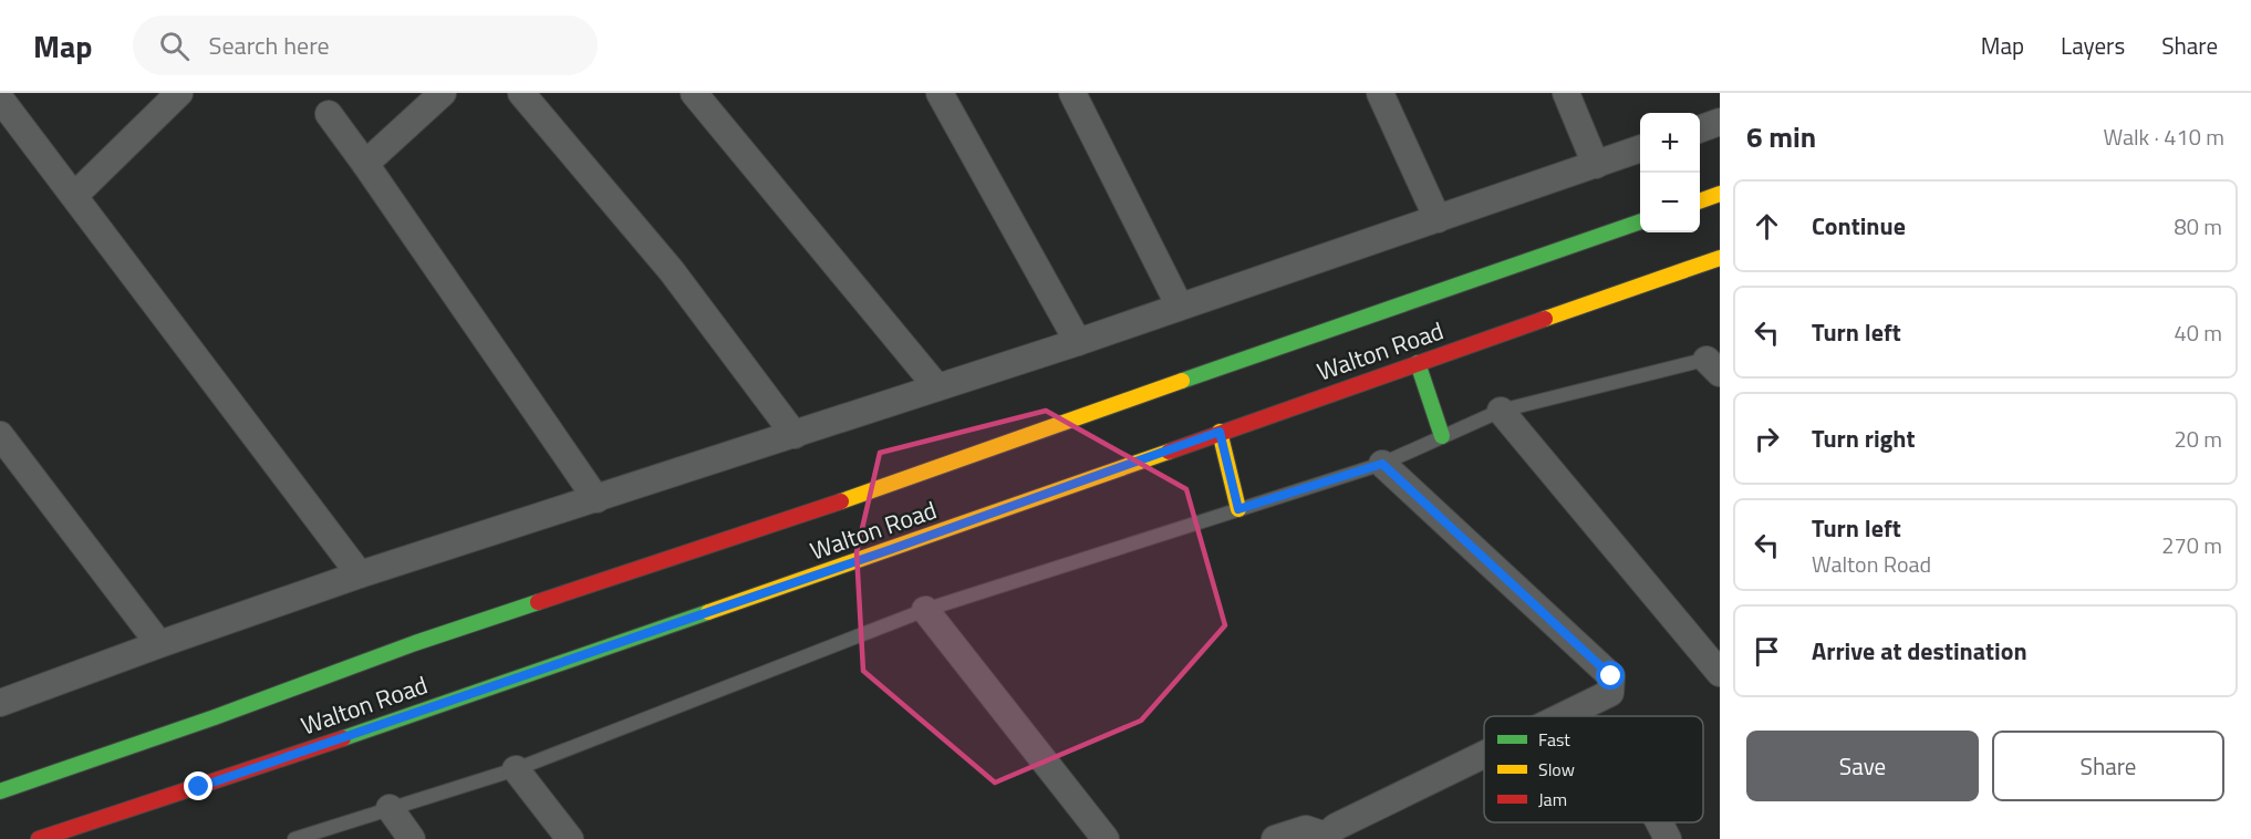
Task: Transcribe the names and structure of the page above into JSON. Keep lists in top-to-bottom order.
{
  "streets": {
    "main road": ["Walton Road"]
  },
  "legend": ["Fast", "Slow", "Jam"],
  "page": {
    "header": "Map",
    "search": "Search here",
    "nav": ["Map", "Layers", "Share"],
    "heading": ["6 min", "Walk · 410 m"],
    "map_buttons": ["+", "−"],
    "list": [
      ["Continue", "80 m"],
      ["Turn left", "40 m"],
      ["Turn right", "20 m"],
      ["Turn left", "Walton Road", "270 m"],
      "Arrive at destination"
    ],
    "buttons": ["Save", "Share"]
  }
}
